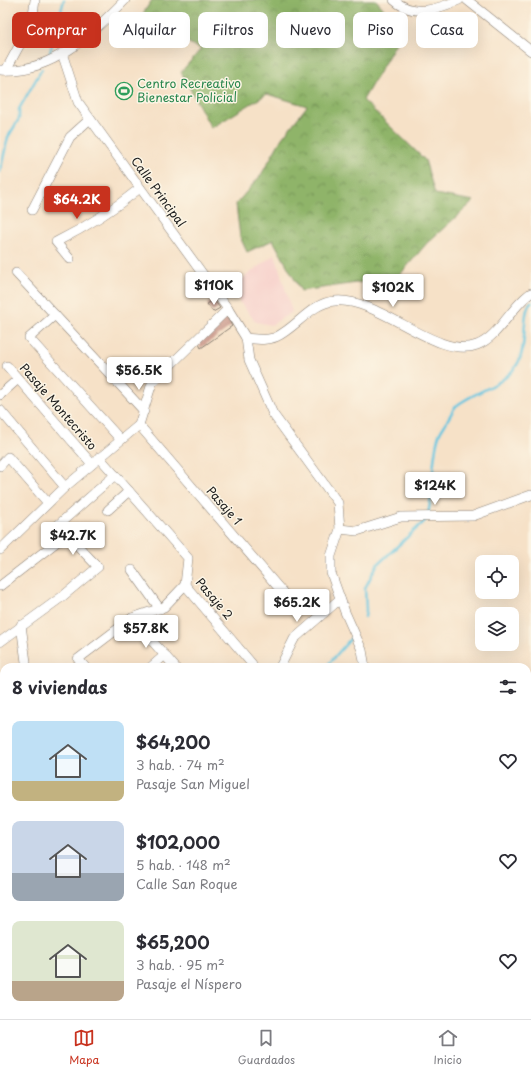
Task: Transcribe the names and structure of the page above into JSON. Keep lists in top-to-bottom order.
{
  "streets": {
    "street": [
      "Calle Principal",
      "Pasaje Montecristo",
      "Pasaje 1",
      "Pasaje 2"
    ]
  },
  "places": {
    "sports": ["Centro Recreativo Bienestar Policial"]
  },
  "page": {
    "chip": [
      "Comprar",
      "Alquilar",
      "Filtros",
      "Nuevo",
      "Piso",
      "Casa"
    ],
    "price": [
      "$64.2K",
      "$110K",
      "$102K",
      "$56.5K",
      "$124K",
      "$42.7K",
      "$65.2K",
      "$57.8K"
    ],
    "heading": "8 viviendas",
    "list": [
      {
        "name": "$64,200",
        "note": "3 hab. · 74 m² · Pasaje San Miguel"
      },
      {
        "name": "$102,000",
        "note": "5 hab. · 148 m² · Calle San Roque"
      },
      {
        "name": "$65,200",
        "note": "3 hab. · 95 m² · Pasaje el Níspero"
      }
    ],
    "tabs": ["Mapa", "Guardados", "Inicio"]
  }
}
